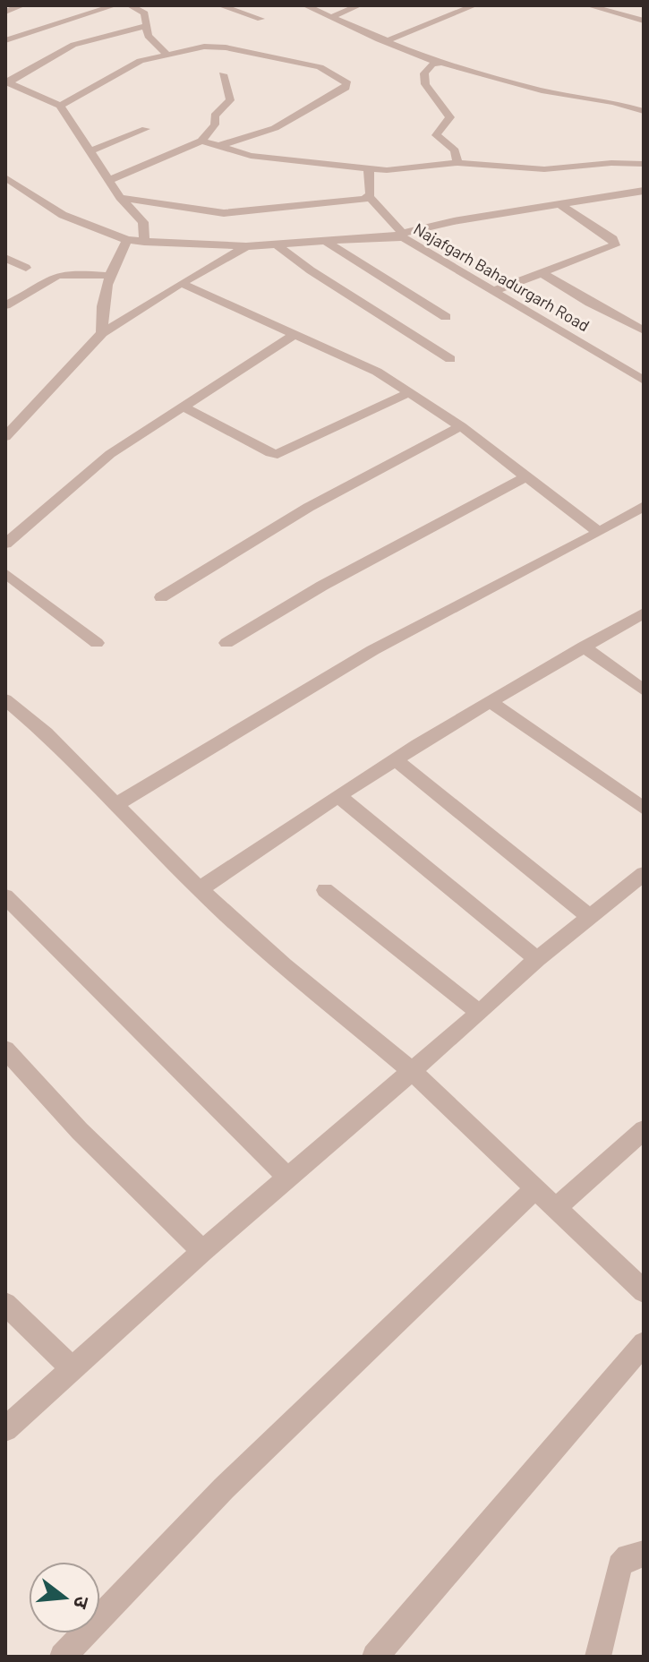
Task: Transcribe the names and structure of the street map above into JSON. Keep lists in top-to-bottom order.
{
  "streets": {
    "street": ["Najafgarh Bahadurgarh Road"]
  },
  "north": "right"
}
